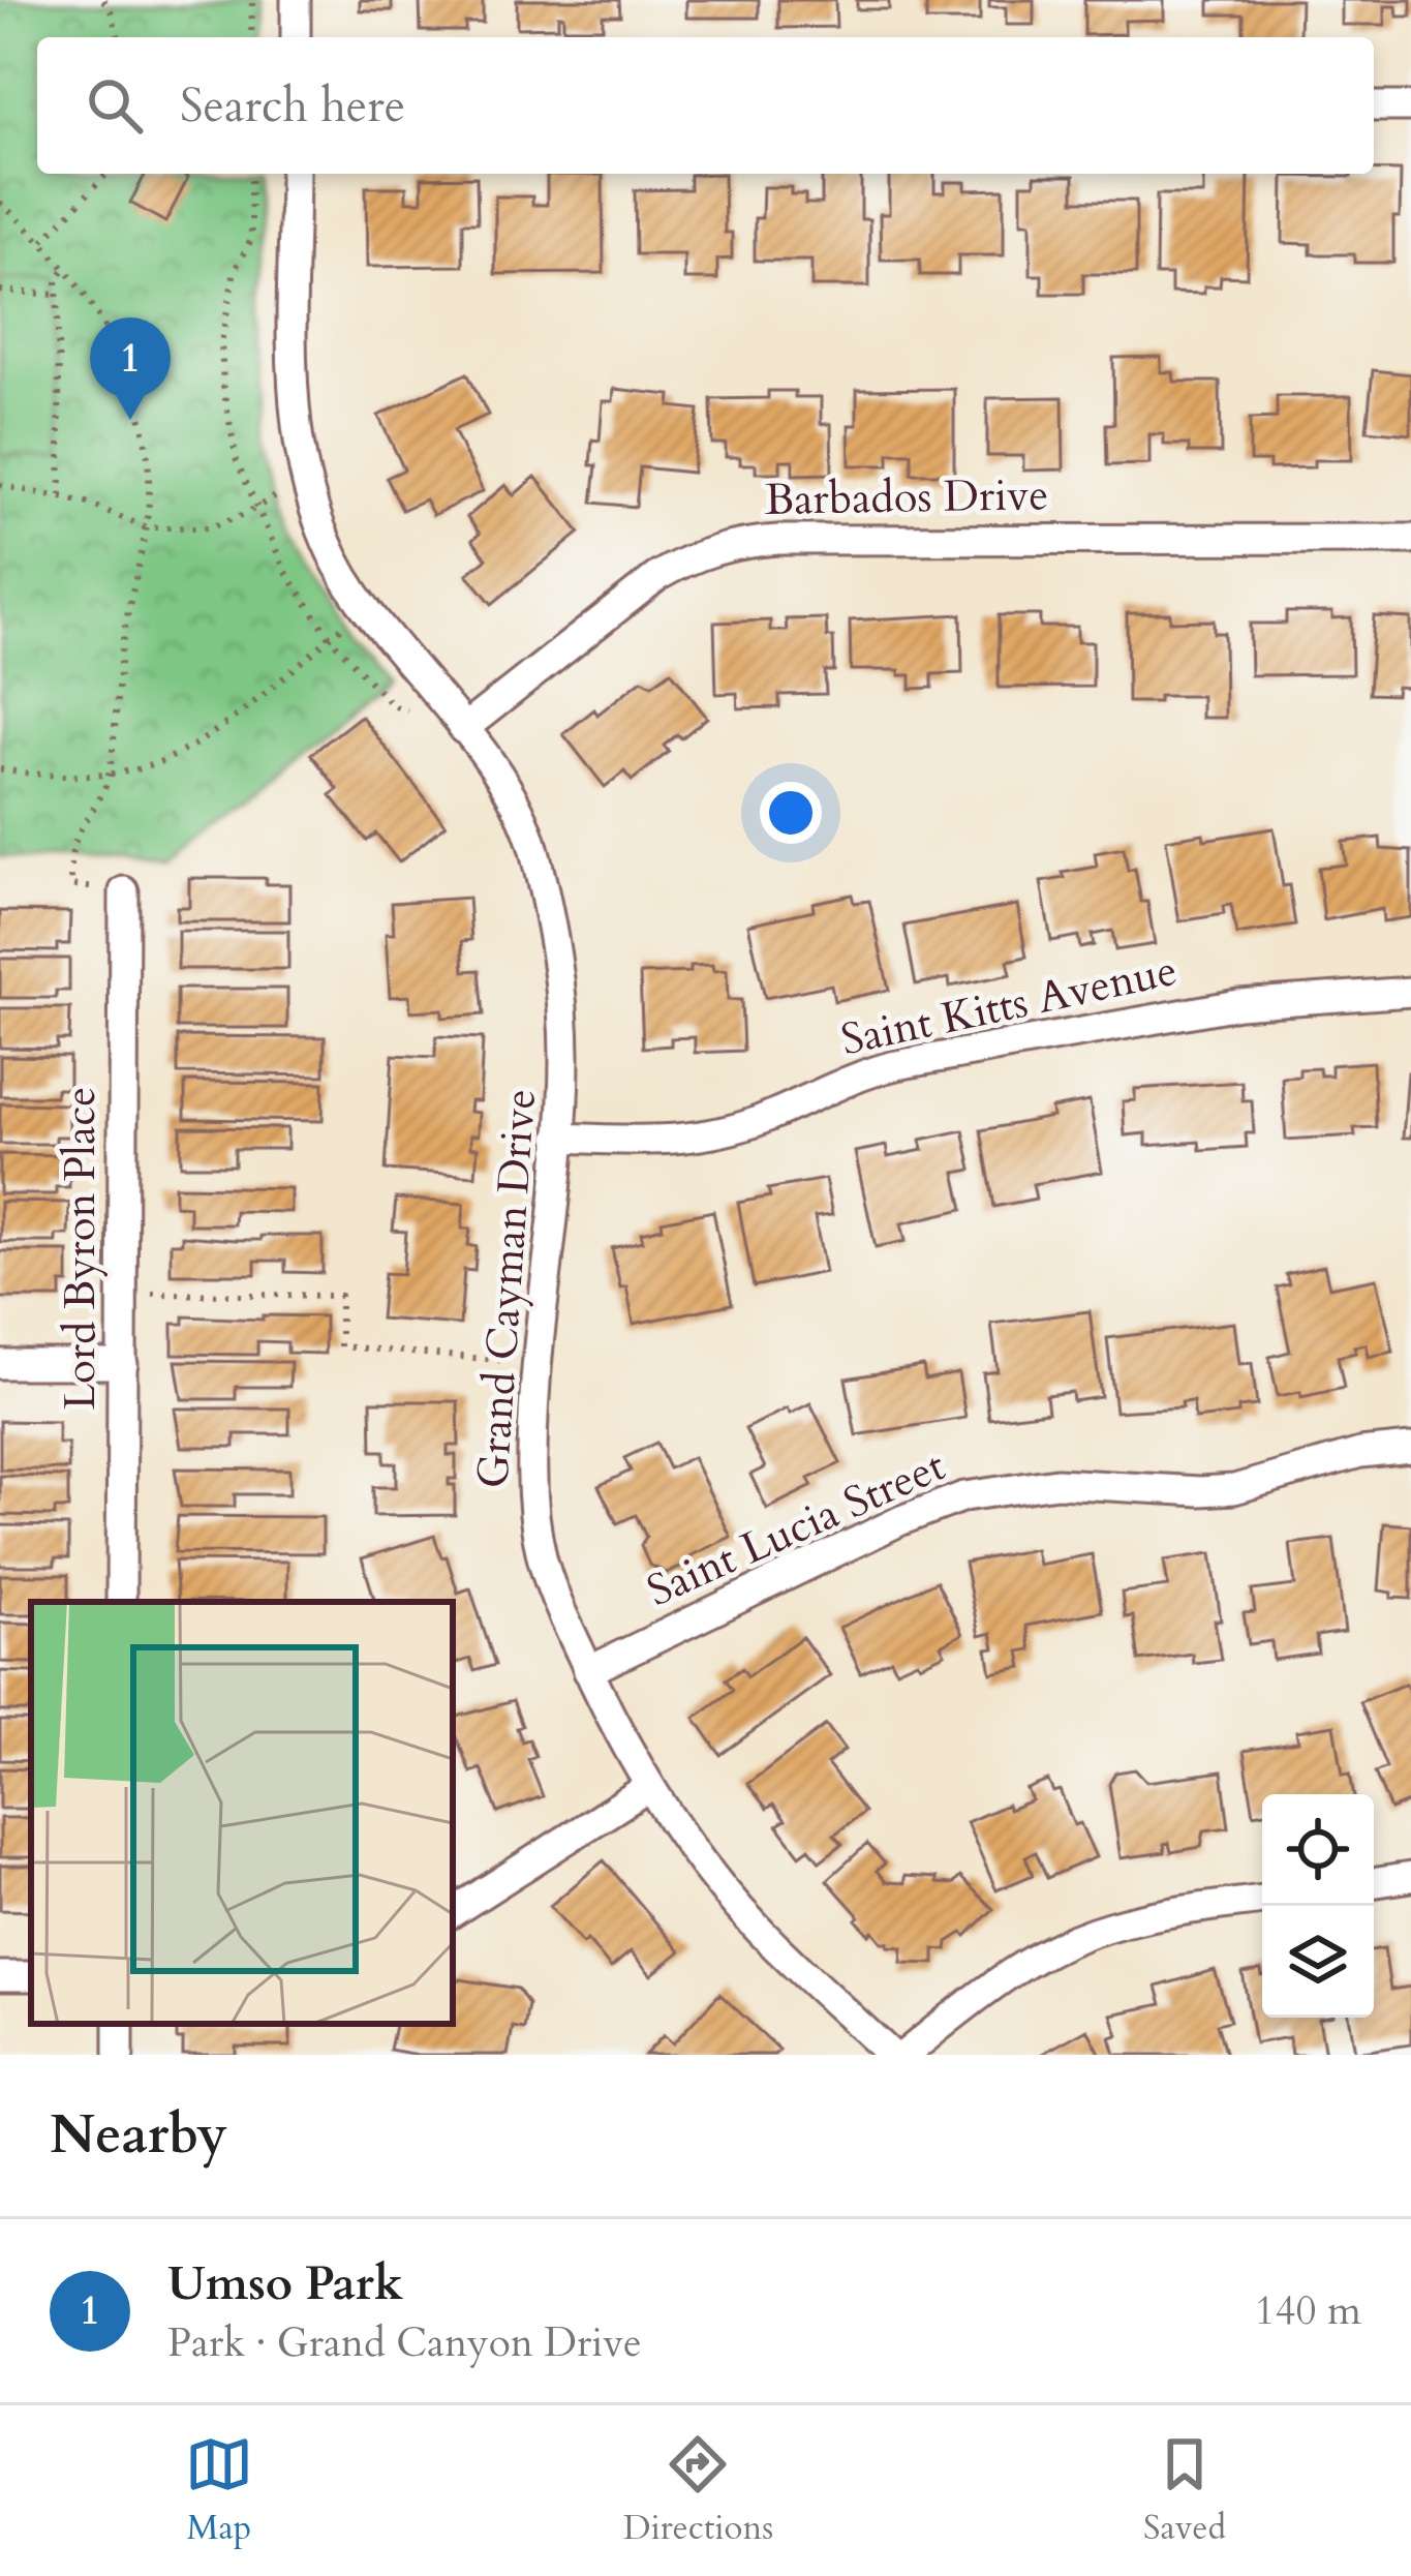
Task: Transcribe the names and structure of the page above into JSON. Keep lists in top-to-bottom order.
{
  "streets": {
    "street": [
      "Barbados Drive",
      "Saint Kitts Avenue",
      "Lord Byron Place",
      "Grand Cayman Drive",
      "Saint Lucia Street"
    ]
  },
  "crossings": [
    ["Barbados Drive", "Grand Cayman Drive"],
    ["Saint Kitts Avenue", "Grand Cayman Drive"],
    ["Grand Cayman Drive", "Saint Lucia Street"]
  ],
  "page": {
    "search": "Search here",
    "pins": "1",
    "heading": "Nearby",
    "list": [
      {
        "mark": "1",
        "name": "Umso Park",
        "note": "Park · Grand Canyon Drive",
        "value": "140 m"
      }
    ],
    "nav": ["Map", "Directions", "Saved"]
  }
}
